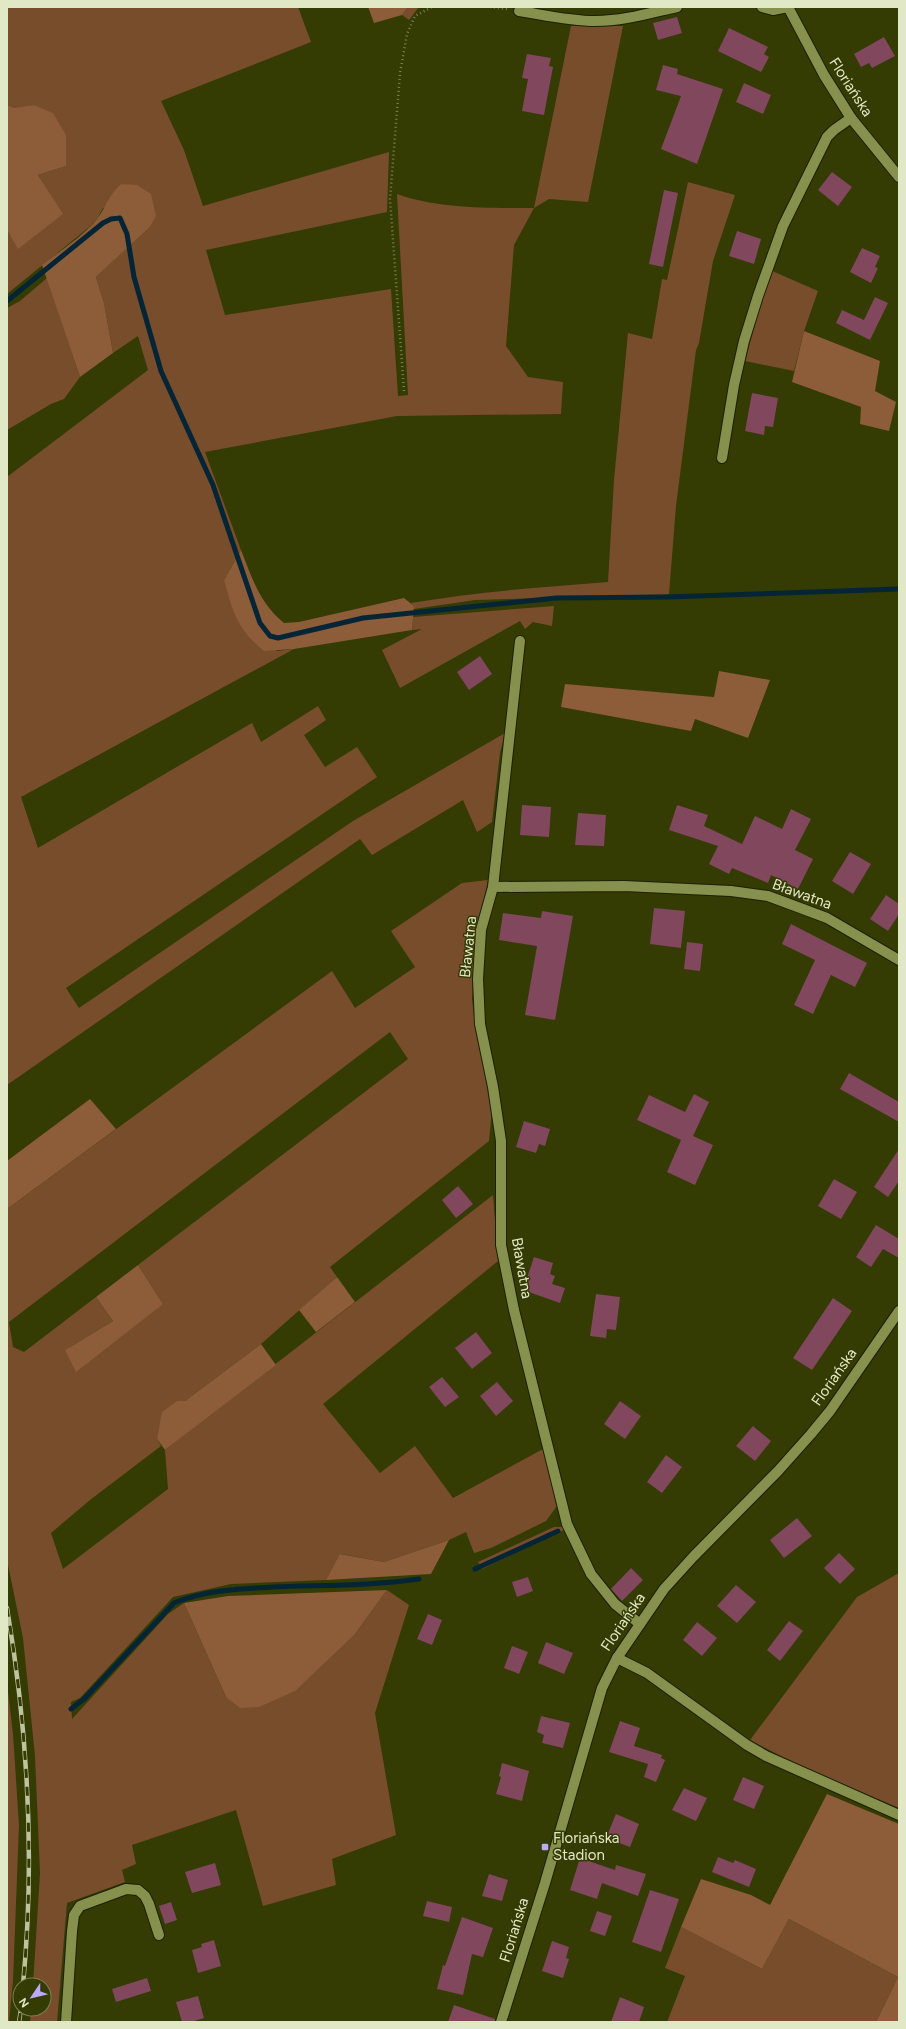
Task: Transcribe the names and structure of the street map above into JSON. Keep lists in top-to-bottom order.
{
  "streets": {
    "street": ["Floriańska", "Bławatna"]
  },
  "crossings": [
    ["Floriańska", "Bławatna"]
  ],
  "places": {
    "transit": ["Floriańska Stadion"]
  },
  "north": "bottom left"
}
